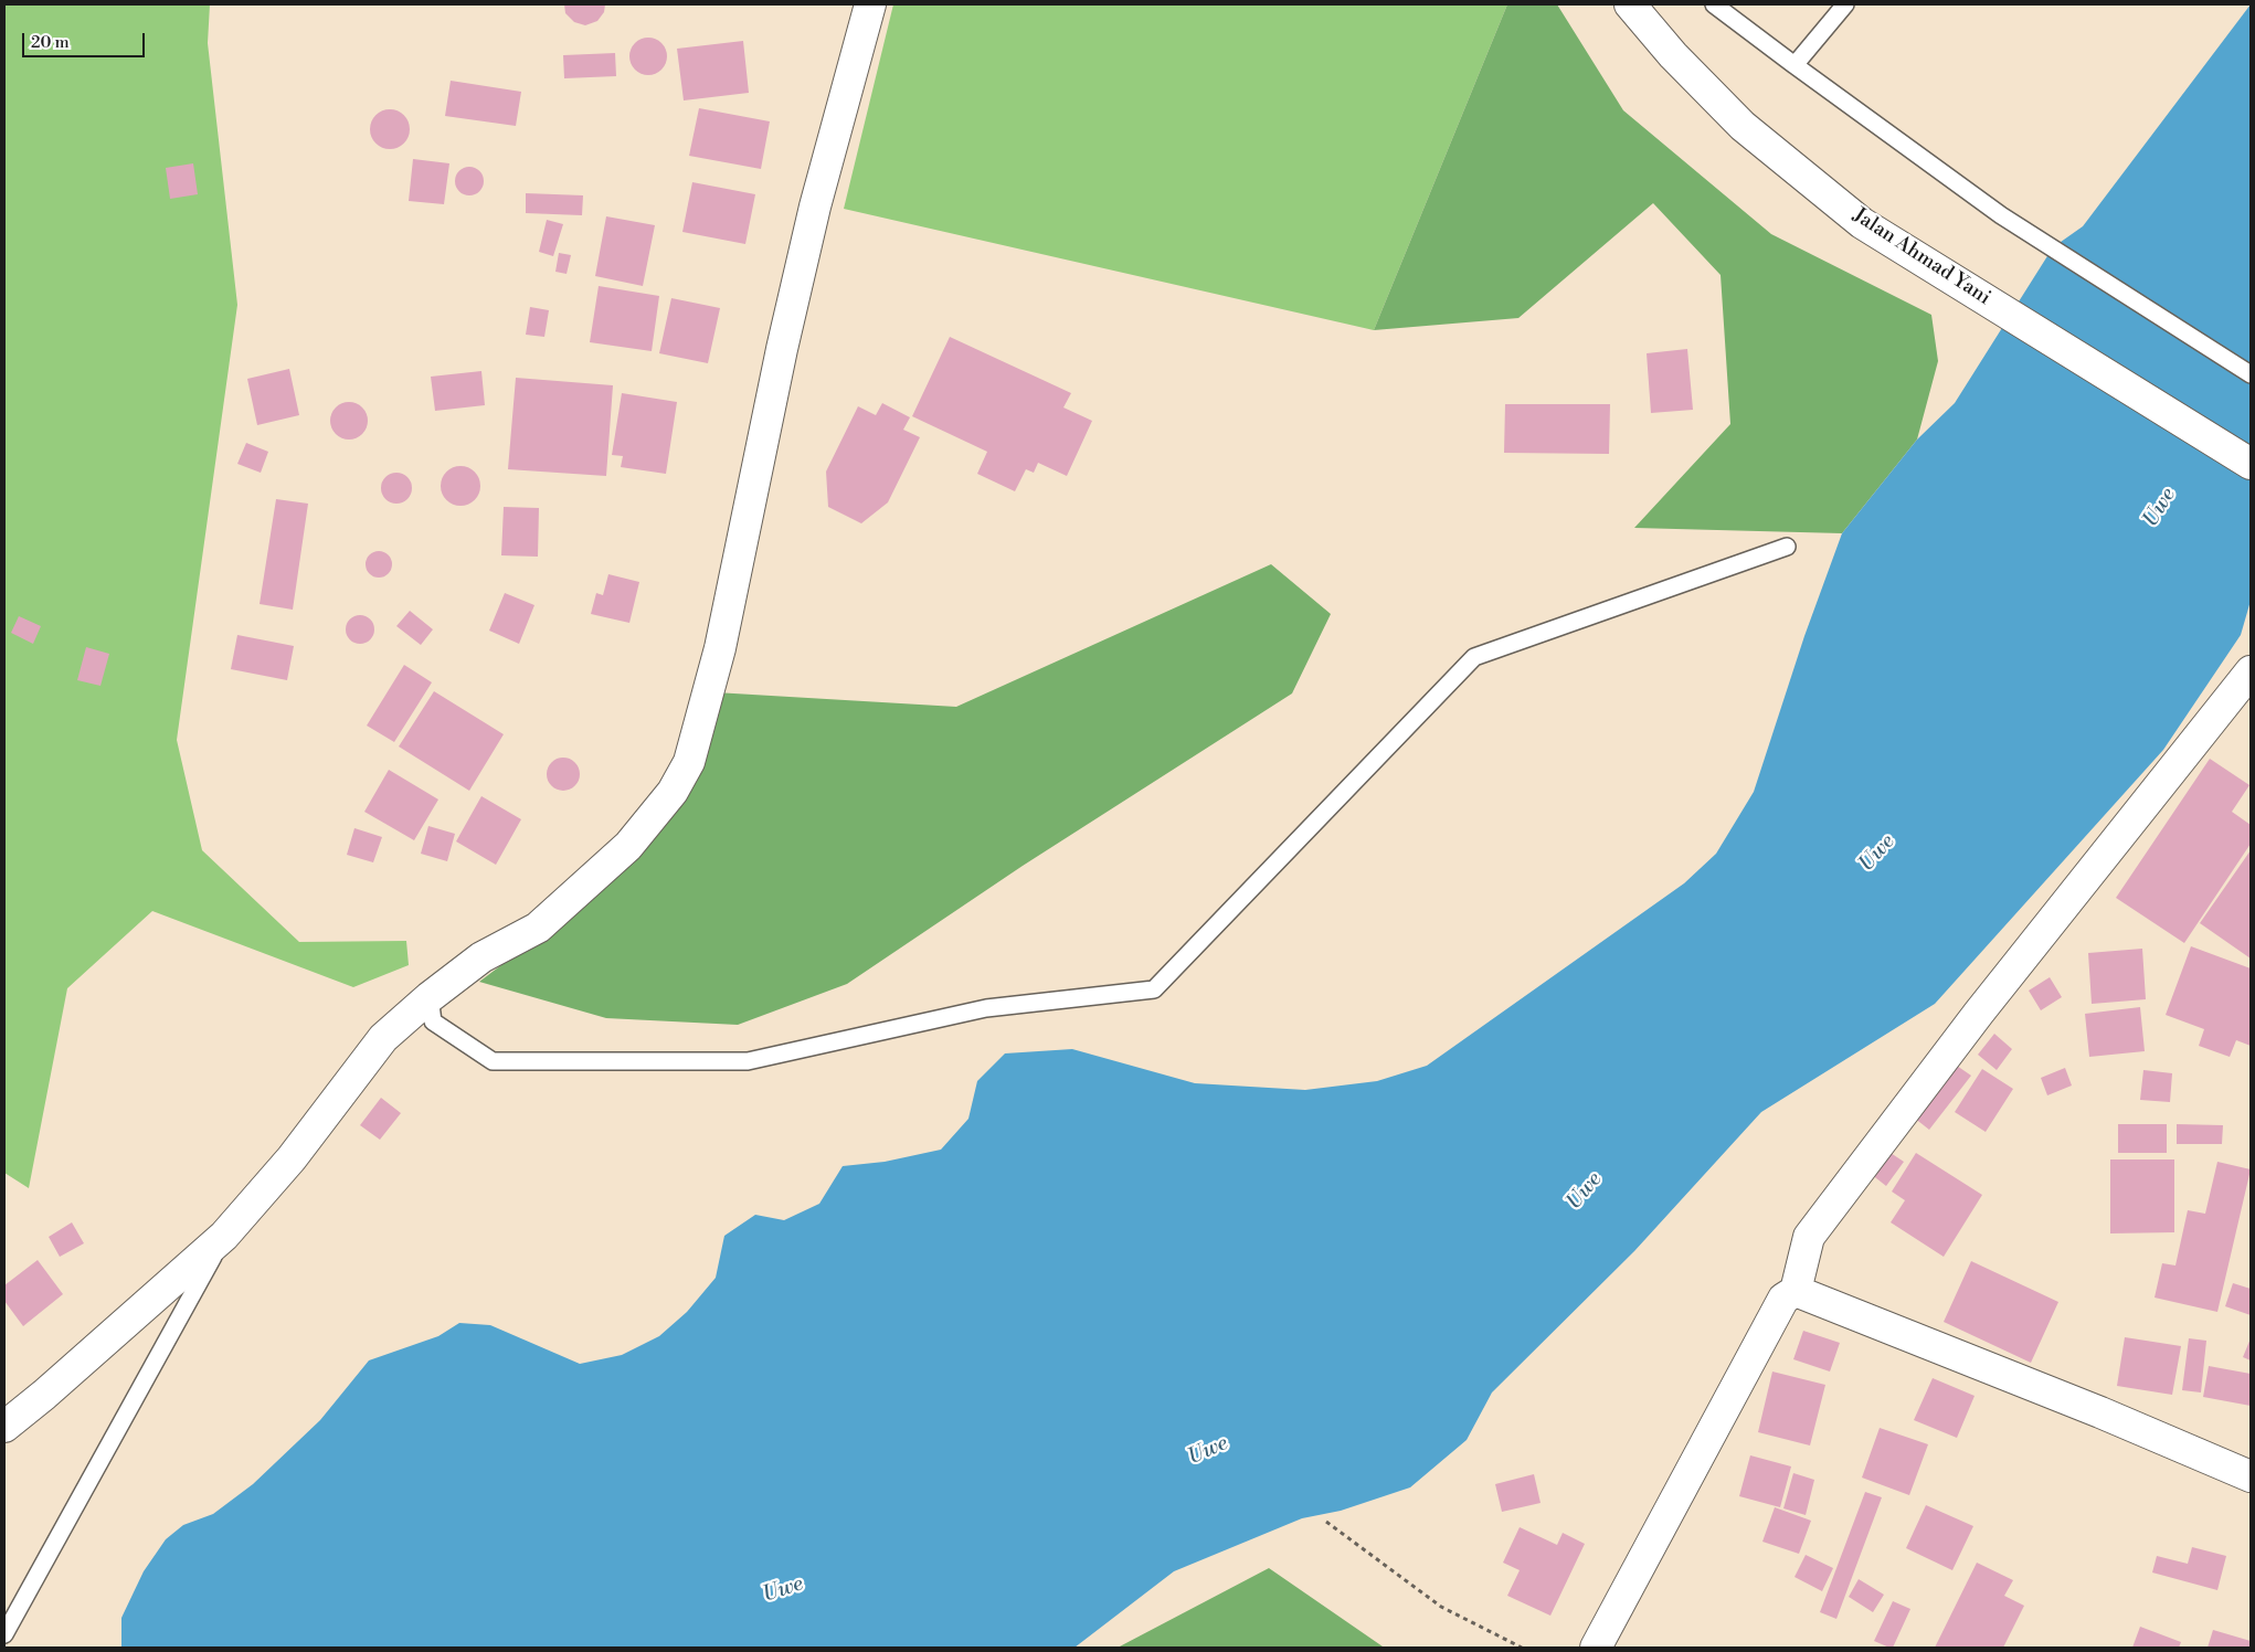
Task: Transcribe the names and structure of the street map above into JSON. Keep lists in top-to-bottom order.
{
  "streets": {
    "street": ["Jalan Ahmad Yani"]
  },
  "water": ["Uwe"],
  "scale_bar": "20 m"
}
